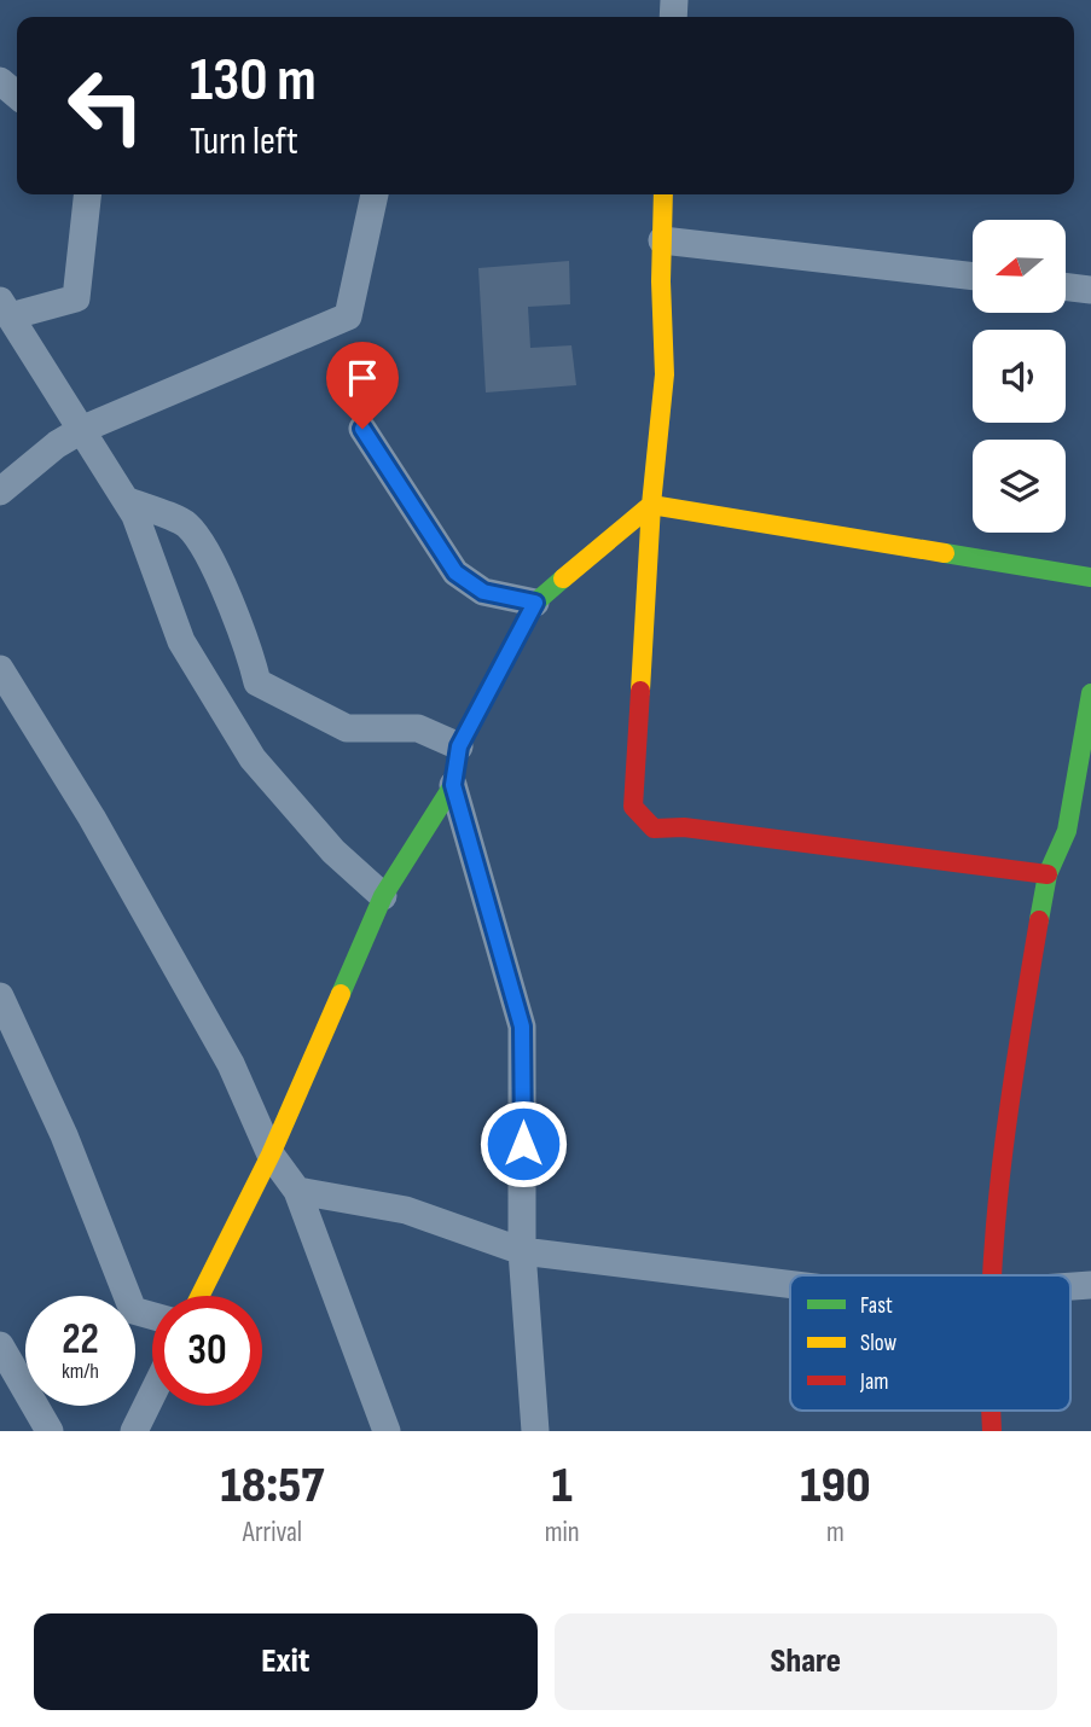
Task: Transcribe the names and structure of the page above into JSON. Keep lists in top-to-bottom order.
{
  "legend": ["Fast", "Slow", "Jam"],
  "north": "left",
  "page": {
    "turn": ["130 m", "Turn left"],
    "speed": "22 km/h",
    "limit": "30",
    "eta": [
      "18:57",
      "Arrival",
      "1",
      "min",
      "190",
      "m"
    ],
    "buttons": ["Exit", "Share"]
  }
}
